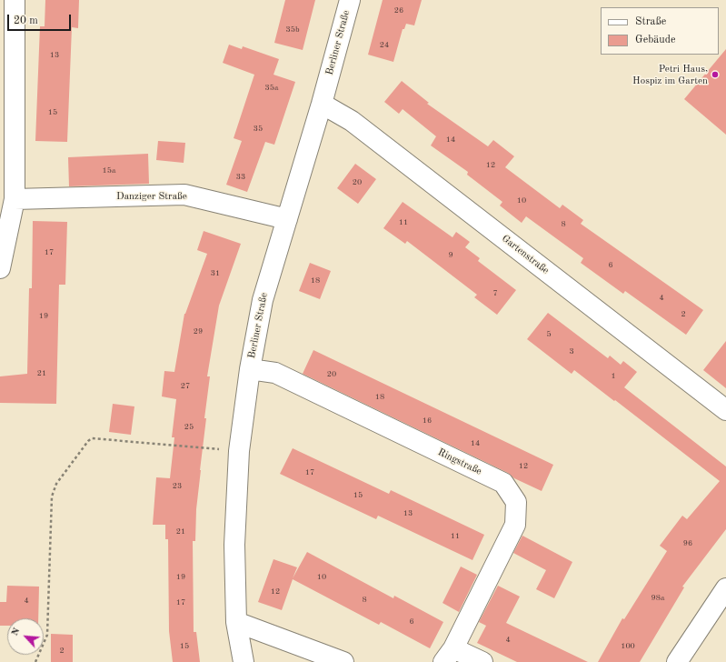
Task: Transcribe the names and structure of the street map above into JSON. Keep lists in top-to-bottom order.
{
  "streets": {
    "street": [
      "Berliner Straße",
      "Danziger Straße",
      "Gartenstraße",
      "Ringstraße"
    ]
  },
  "crossings": [
    ["Berliner Straße", "Danziger Straße"],
    ["Berliner Straße", "Gartenstraße"],
    ["Berliner Straße", "Ringstraße"]
  ],
  "places": ["Petri Haus, Hospiz im Garten"],
  "house_numbers": [
    "26",
    "35b",
    "24",
    "13",
    "35a",
    "15",
    "35",
    "14",
    "12",
    "15a",
    "33",
    "20",
    "10",
    "11",
    "8",
    "17",
    "9",
    "6",
    "31",
    "18",
    "7",
    "4",
    "2",
    "19",
    "29",
    "5",
    "3",
    "21",
    "20",
    "1",
    "27",
    "18",
    "16",
    "25",
    "14",
    "12",
    "17",
    "23",
    "15",
    "13",
    "21",
    "11",
    "96",
    "19",
    "10",
    "12",
    "98a",
    "8",
    "4",
    "17",
    "6",
    "4",
    "15",
    "100",
    "2"
  ],
  "legend": ["Straße", "Gebäude"],
  "scale_bar": "20 m",
  "north": "top left"
}
